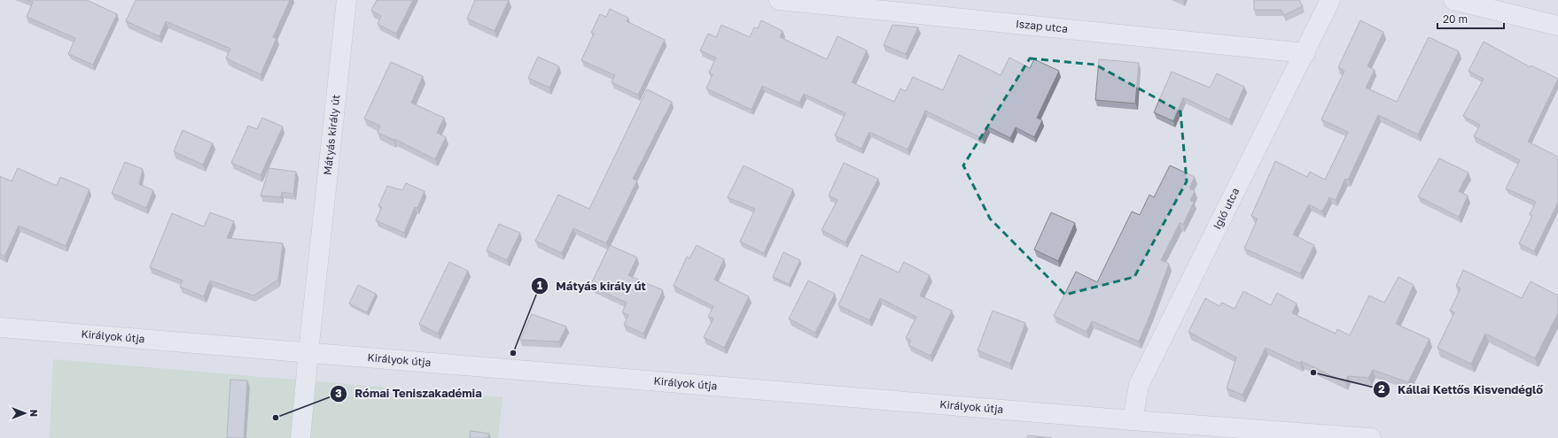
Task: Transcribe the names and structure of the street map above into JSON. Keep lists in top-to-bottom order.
{
  "streets": {
    "street": [
      "Iszap utca",
      "Mátyás király út",
      "Igló utca",
      "Királyok útja"
    ]
  },
  "crossings": [
    ["Iszap utca", "Igló utca"],
    ["Mátyás király út", "Királyok útja"],
    ["Igló utca", "Királyok útja"]
  ],
  "places": ["Mátyás király út", "Kállai Kettős Kisvendéglő", "Római Teniszakadémia"],
  "scale_bar": "20 m",
  "north": "right"
}
